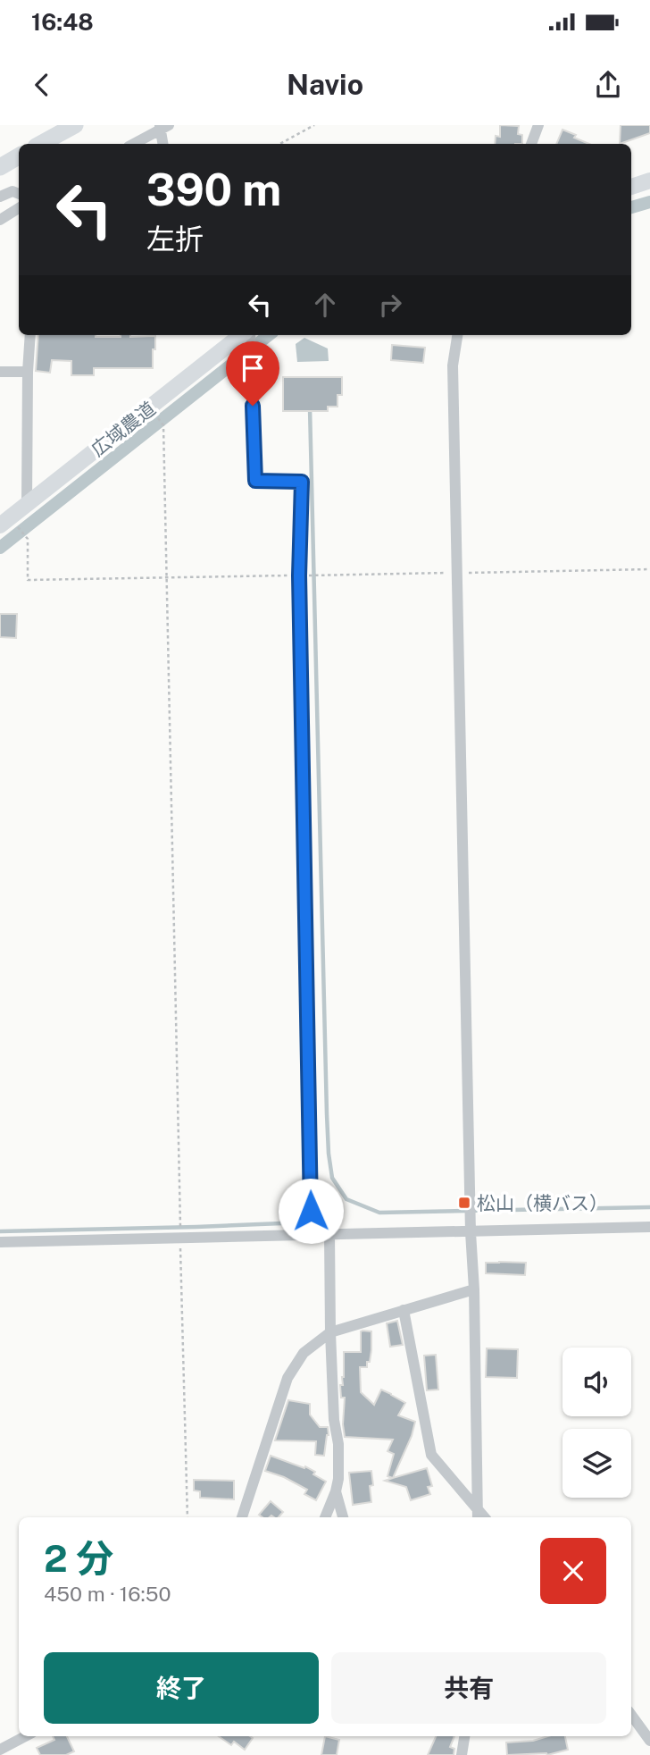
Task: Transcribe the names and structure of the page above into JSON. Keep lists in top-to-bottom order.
{
  "streets": {
    "street": ["広域農道"]
  },
  "places": {
    "transit": ["松山（横バス）"]
  },
  "page": {
    "status": "16:48",
    "header": "Navio",
    "turn": ["390 m", "左折"],
    "heading": ["2 分", "450 m · 16:50"],
    "buttons": ["終了", "共有"]
  }
}
